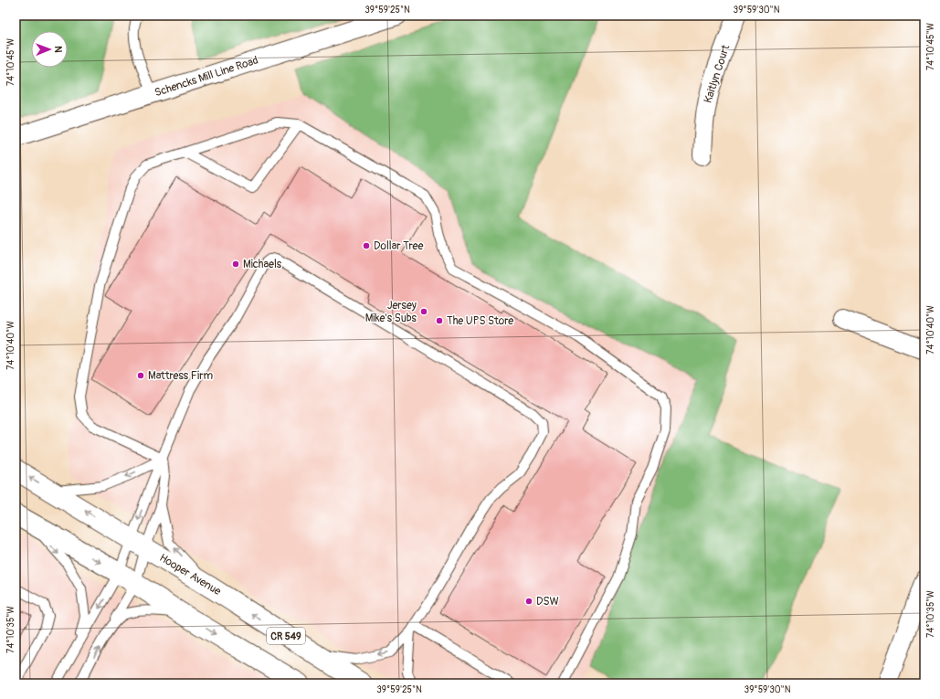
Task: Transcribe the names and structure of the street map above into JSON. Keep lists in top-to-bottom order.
{
  "streets": {
    "main road": ["Hooper Avenue", "CR 549"],
    "street": ["Kaitlyn Court", "Schencks Mill Line Road"]
  },
  "places": [
    "Dollar Tree",
    "Michaels",
    "Jersey Mike's Subs",
    "The UPS Store",
    "Mattress Firm",
    "DSW"
  ],
  "north": "right",
  "coordinates": [
    "39°59'25\"N",
    "39°59'30\"N",
    "74°10'45\"W",
    "74°10'40\"W",
    "74°10'35\"W"
  ]
}
